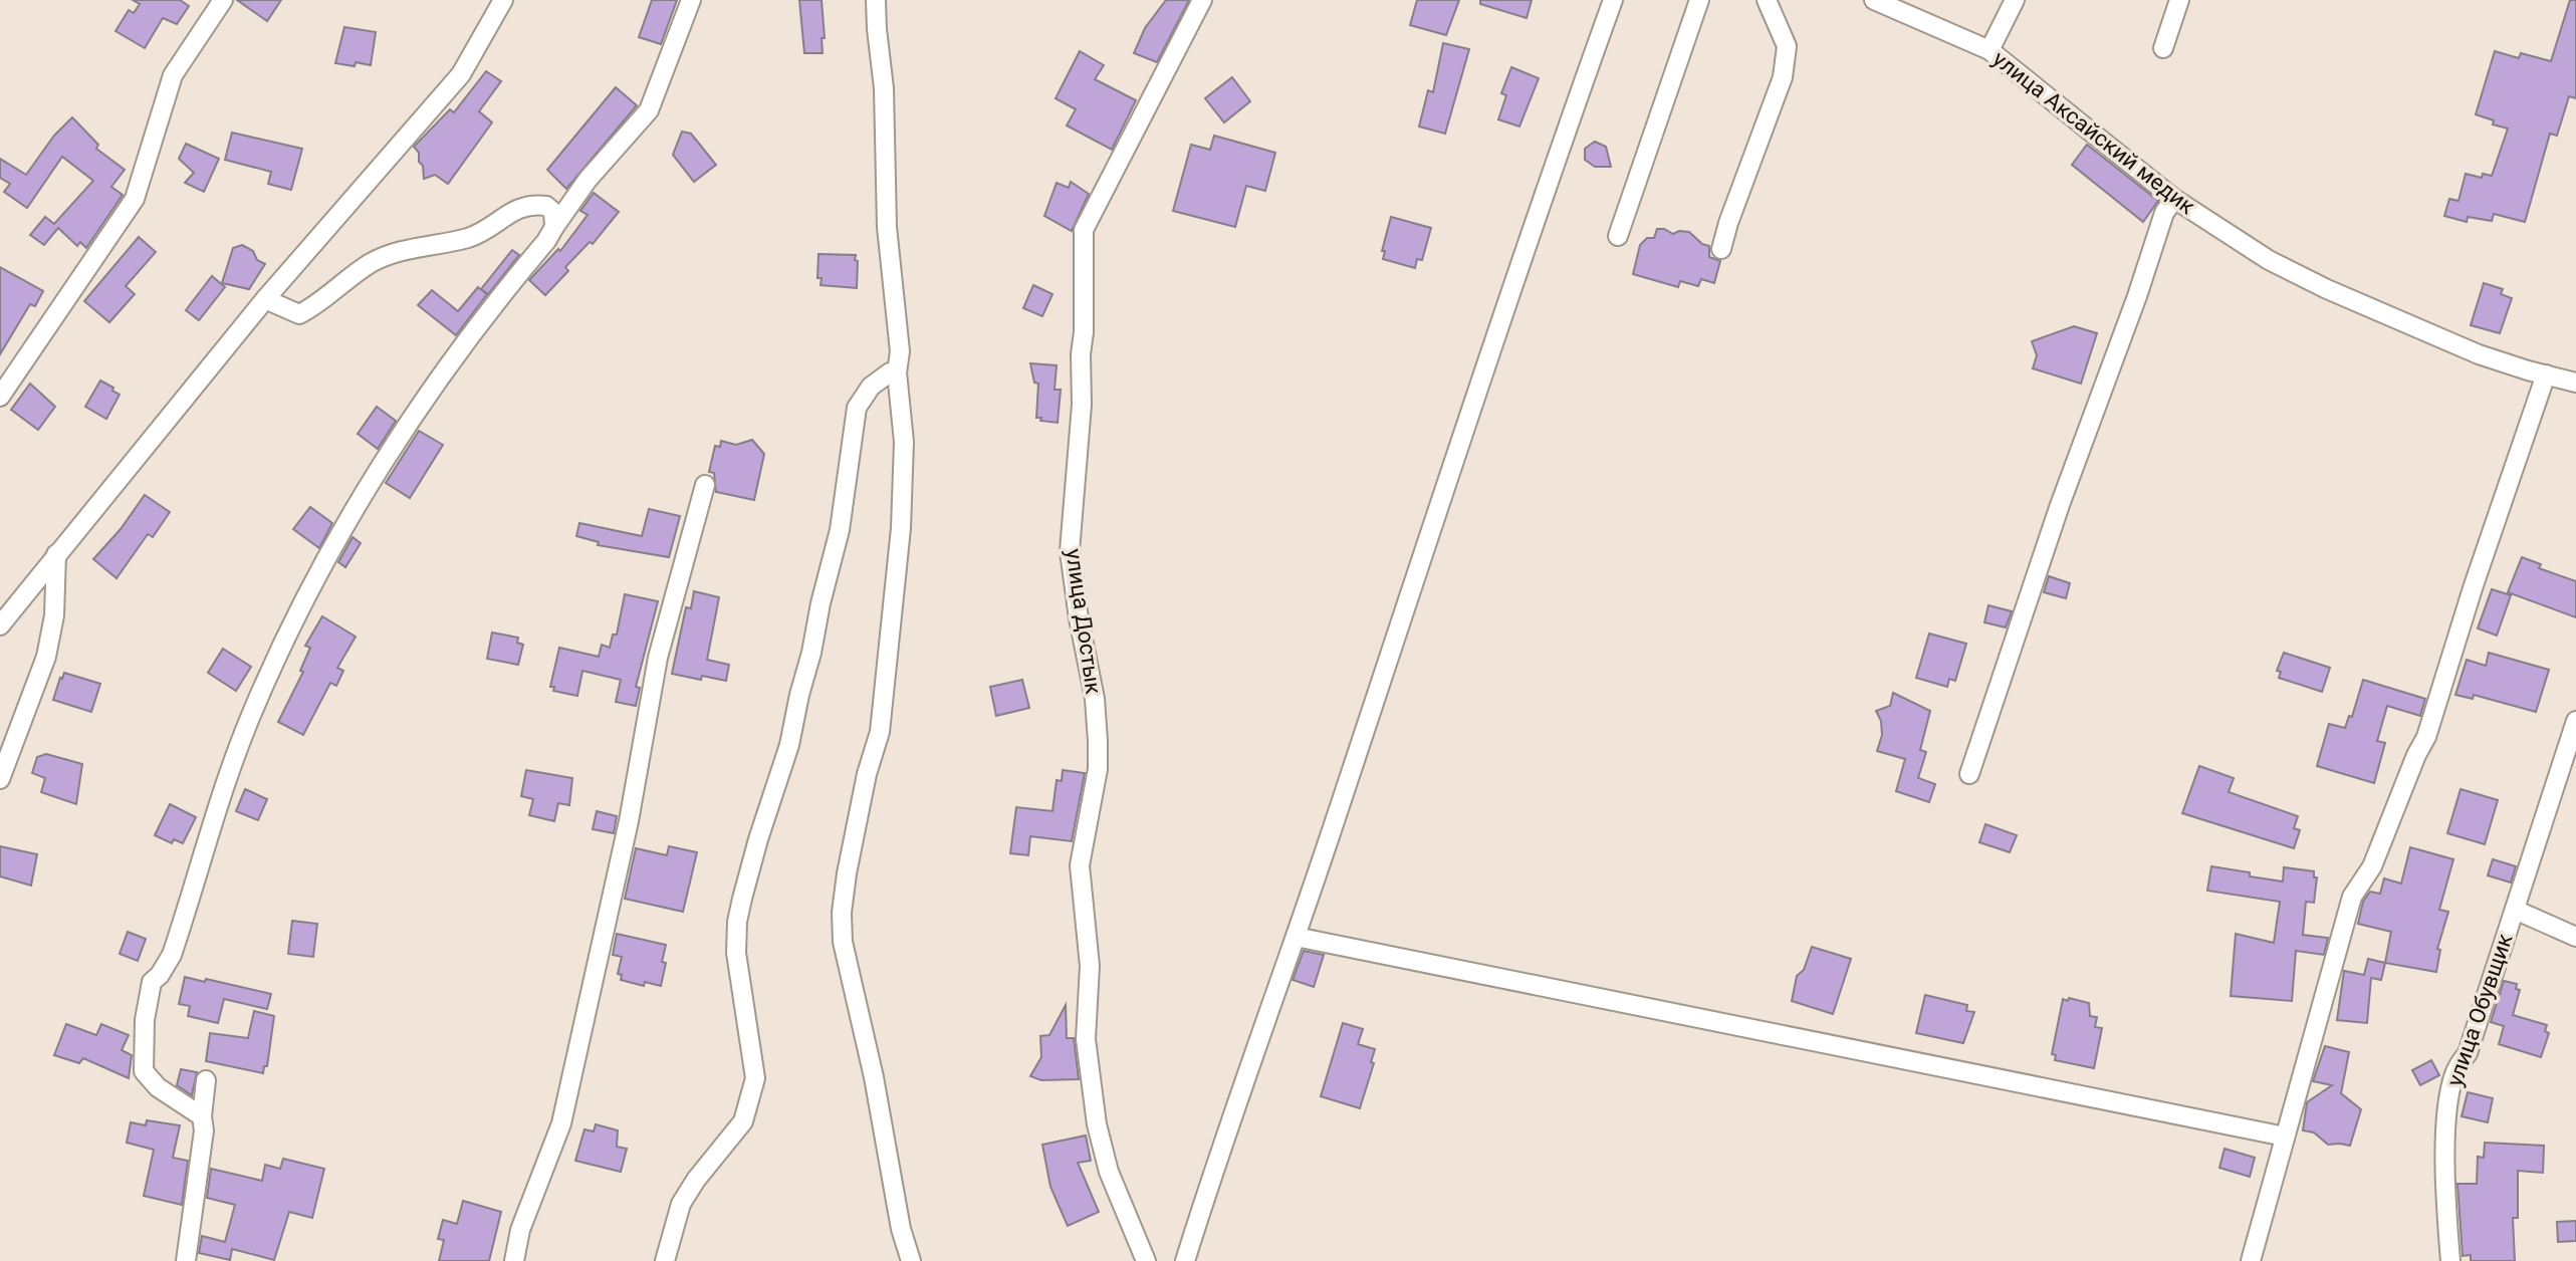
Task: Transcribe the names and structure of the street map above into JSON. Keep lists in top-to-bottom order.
{
  "streets": {
    "street": ["улица Аксайский медик", "улица Достык", "улица Обувщик"]
  }
}
